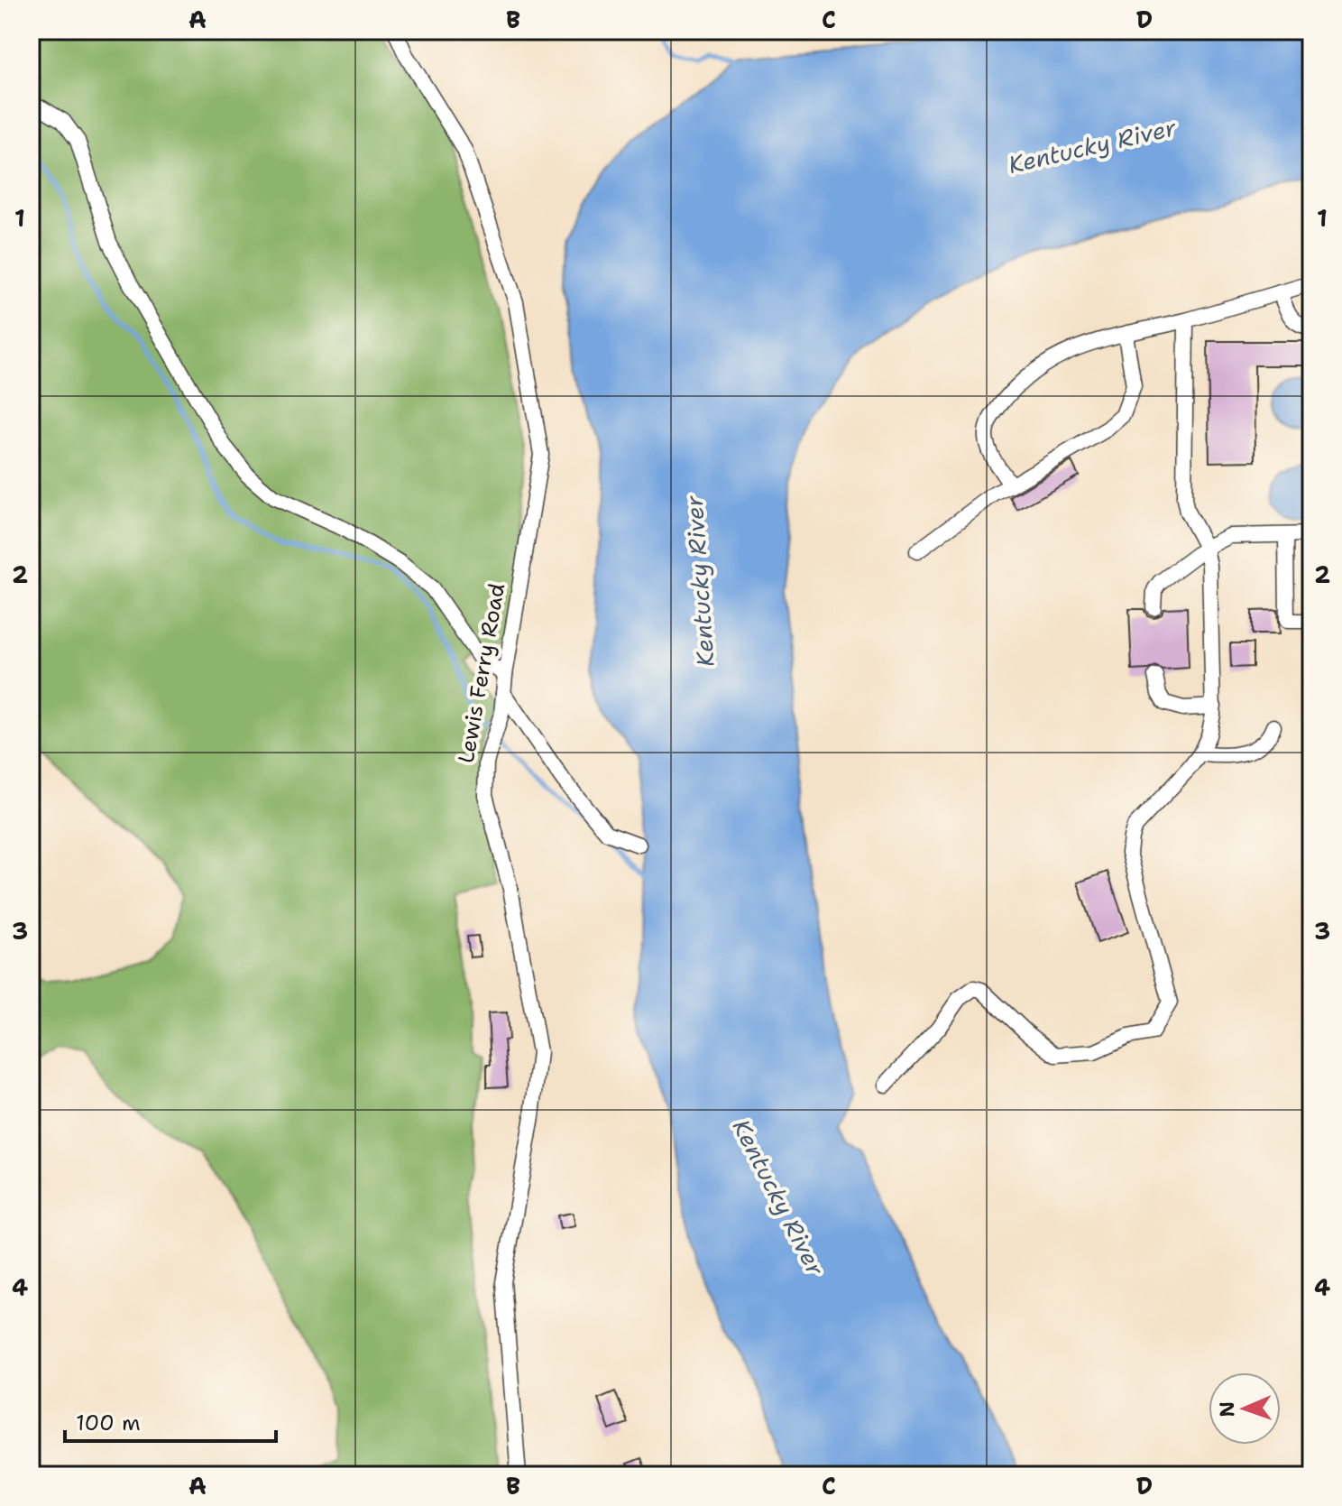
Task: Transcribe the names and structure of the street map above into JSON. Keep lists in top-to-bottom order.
{
  "streets": {
    "street": ["Lewis Ferry Road"]
  },
  "water": ["Kentucky River"],
  "scale_bar": "100 m",
  "north": "left",
  "grid": {
    "columns": [
      "A",
      "B",
      "C",
      "D"
    ],
    "rows": [
      "1",
      "2",
      "3",
      "4"
    ]
  }
}
